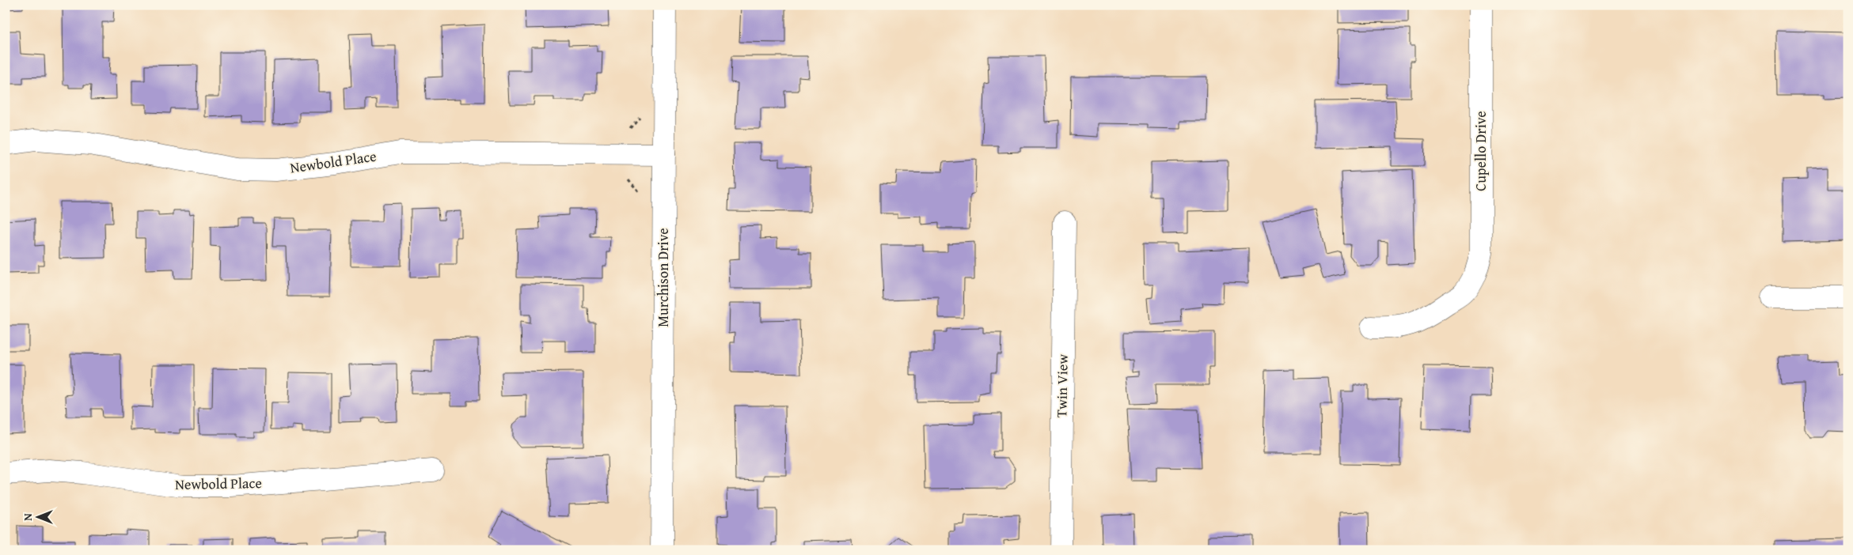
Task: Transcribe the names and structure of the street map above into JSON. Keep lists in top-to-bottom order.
{
  "streets": {
    "street": [
      "Cupello Drive",
      "Newbold Place",
      "Murchison Drive",
      "Twin View"
    ]
  },
  "crossings": [
    ["Newbold Place", "Murchison Drive"]
  ],
  "north": "left"
}
